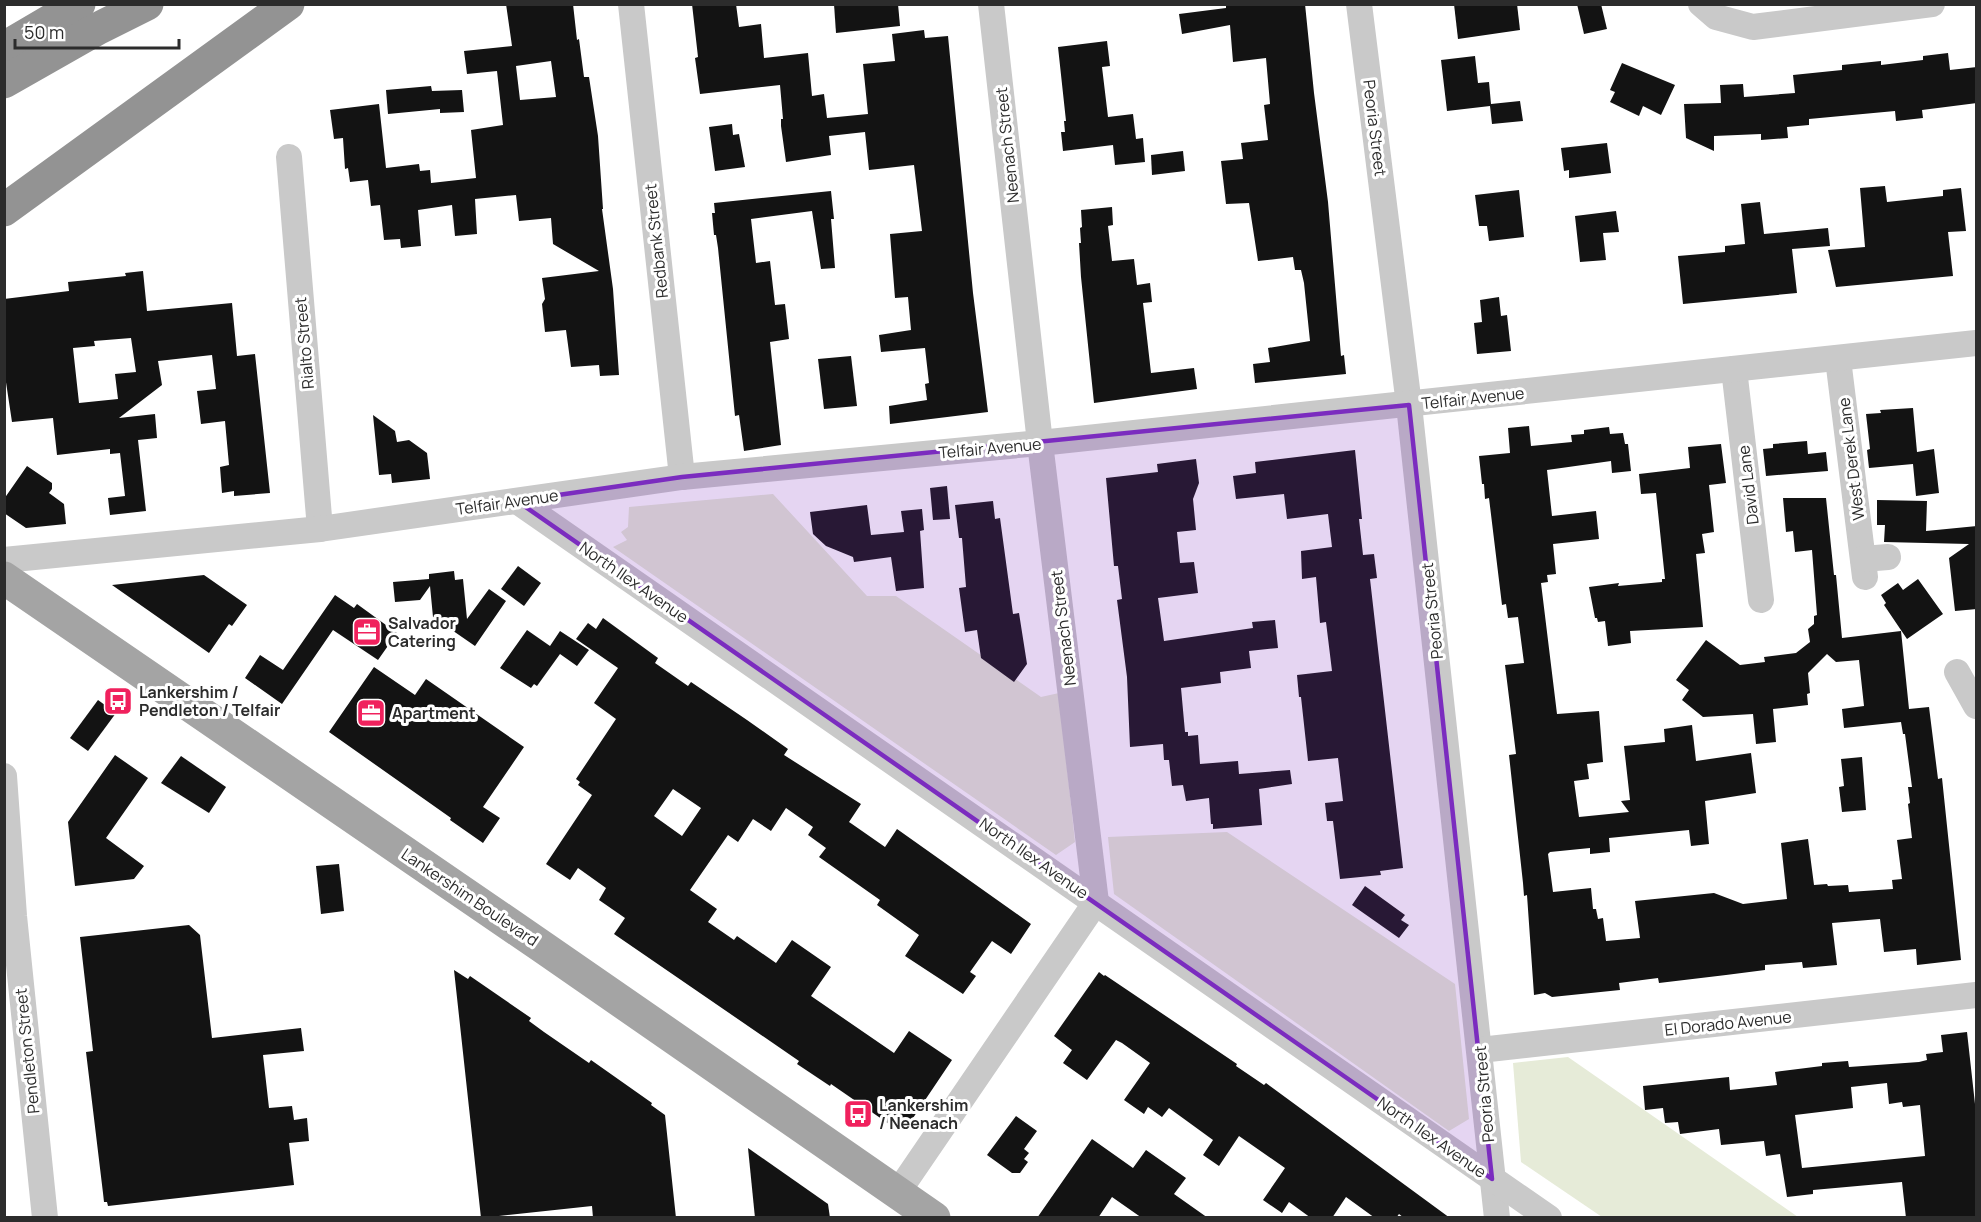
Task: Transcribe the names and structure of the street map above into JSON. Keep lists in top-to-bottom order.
{
  "streets": {
    "main road": ["Lankershim Boulevard"],
    "street": [
      "Peoria Street",
      "Neenach Street",
      "Redbank Street",
      "Rialto Street",
      "Telfair Avenue",
      "West Derek Lane",
      "David Lane",
      "North Ilex Avenue",
      "El Dorado Avenue",
      "Pendleton Street"
    ]
  },
  "crossings": [
    ["Peoria Street", "Telfair Avenue"],
    ["Peoria Street", "North Ilex Avenue"],
    ["Peoria Street", "El Dorado Avenue"],
    ["Neenach Street", "Telfair Avenue"],
    ["Neenach Street", "North Ilex Avenue"],
    ["Redbank Street", "Telfair Avenue"],
    ["Rialto Street", "Telfair Avenue"],
    ["Telfair Avenue", "West Derek Lane"],
    ["Telfair Avenue", "David Lane"],
    ["Telfair Avenue", "North Ilex Avenue"]
  ],
  "places": {
    "office": ["Salvador Catering", "Apartment"],
    "bus stop": ["Lankershim / Pendleton / Telfair", "Lankershim / Neenach"]
  },
  "scale_bar": "50 m"
}
